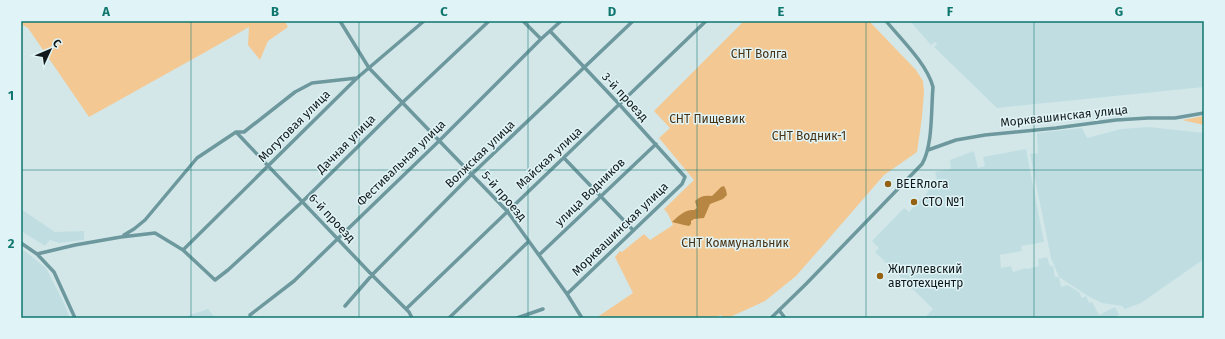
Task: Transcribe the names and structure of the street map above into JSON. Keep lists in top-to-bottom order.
{
  "streets": {
    "street": [
      "3-й проезд",
      "Морквашинская улица",
      "Могутовая улица",
      "Дачная улица",
      "Волжская улица",
      "Майская улица",
      "Фестивальная улица",
      "улица Водников",
      "5-й проезд",
      "6-й проезд"
    ]
  },
  "crossings": [
    ["3-й проезд", "Морквашинская улица"],
    ["3-й проезд", "Волжская улица"],
    ["3-й проезд", "Майская улица"],
    ["3-й проезд", "Фестивальная улица"],
    ["3-й проезд", "улица Водников"],
    ["Морквашинская улица", "5-й проезд"],
    ["Могутовая улица", "Дачная улица"],
    ["Могутовая улица", "5-й проезд"],
    ["Могутовая улица", "6-й проезд"],
    ["Дачная улица", "5-й проезд"],
    ["Дачная улица", "6-й проезд"],
    ["Волжская улица", "5-й проезд"],
    ["Волжская улица", "6-й проезд"],
    ["Майская улица", "5-й проезд"],
    ["Майская улица", "6-й проезд"],
    ["Фестивальная улица", "5-й проезд"],
    ["Фестивальная улица", "6-й проезд"],
    ["улица Водников", "5-й проезд"]
  ],
  "parks": [
    "СНТ Волга",
    "СНТ Пищевик",
    "СНТ Водник-1",
    "СНТ Коммунальник"
  ],
  "places": ["BEERлога", "СТО №1", "Жигулевский автотехцентр"],
  "north": "top right",
  "grid": {
    "columns": [
      "A",
      "B",
      "C",
      "D",
      "E",
      "F",
      "G"
    ],
    "rows": ["1", "2"]
  }
}
